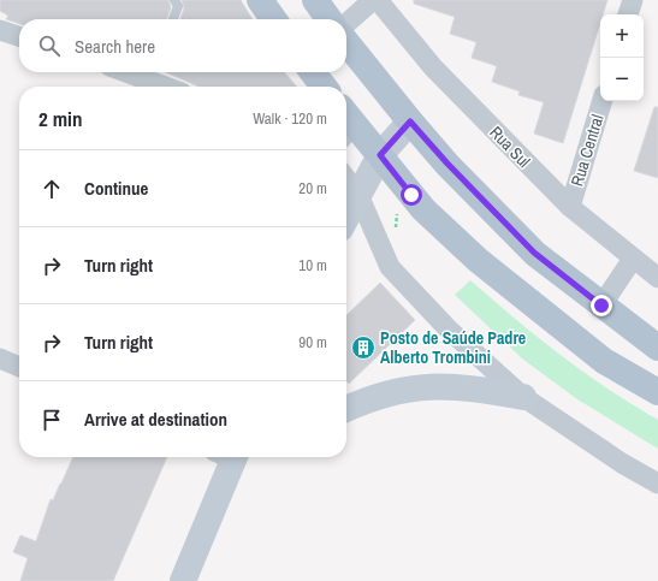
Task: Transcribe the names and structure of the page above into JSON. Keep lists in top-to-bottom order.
{
  "streets": {
    "street": ["Rua Sul", "Rua Central"]
  },
  "crossings": [
    ["Rua Sul", "Rua Central"]
  ],
  "places": {
    "building": ["Posto de Saúde Padre Alberto Trombini"]
  },
  "page": {
    "map_buttons": ["+", "−"],
    "search": "Search here",
    "heading": ["2 min", "Walk · 120 m"],
    "list": [
      ["Continue", "20 m"],
      ["Turn right", "10 m"],
      ["Turn right", "90 m"],
      "Arrive at destination"
    ]
  }
}
